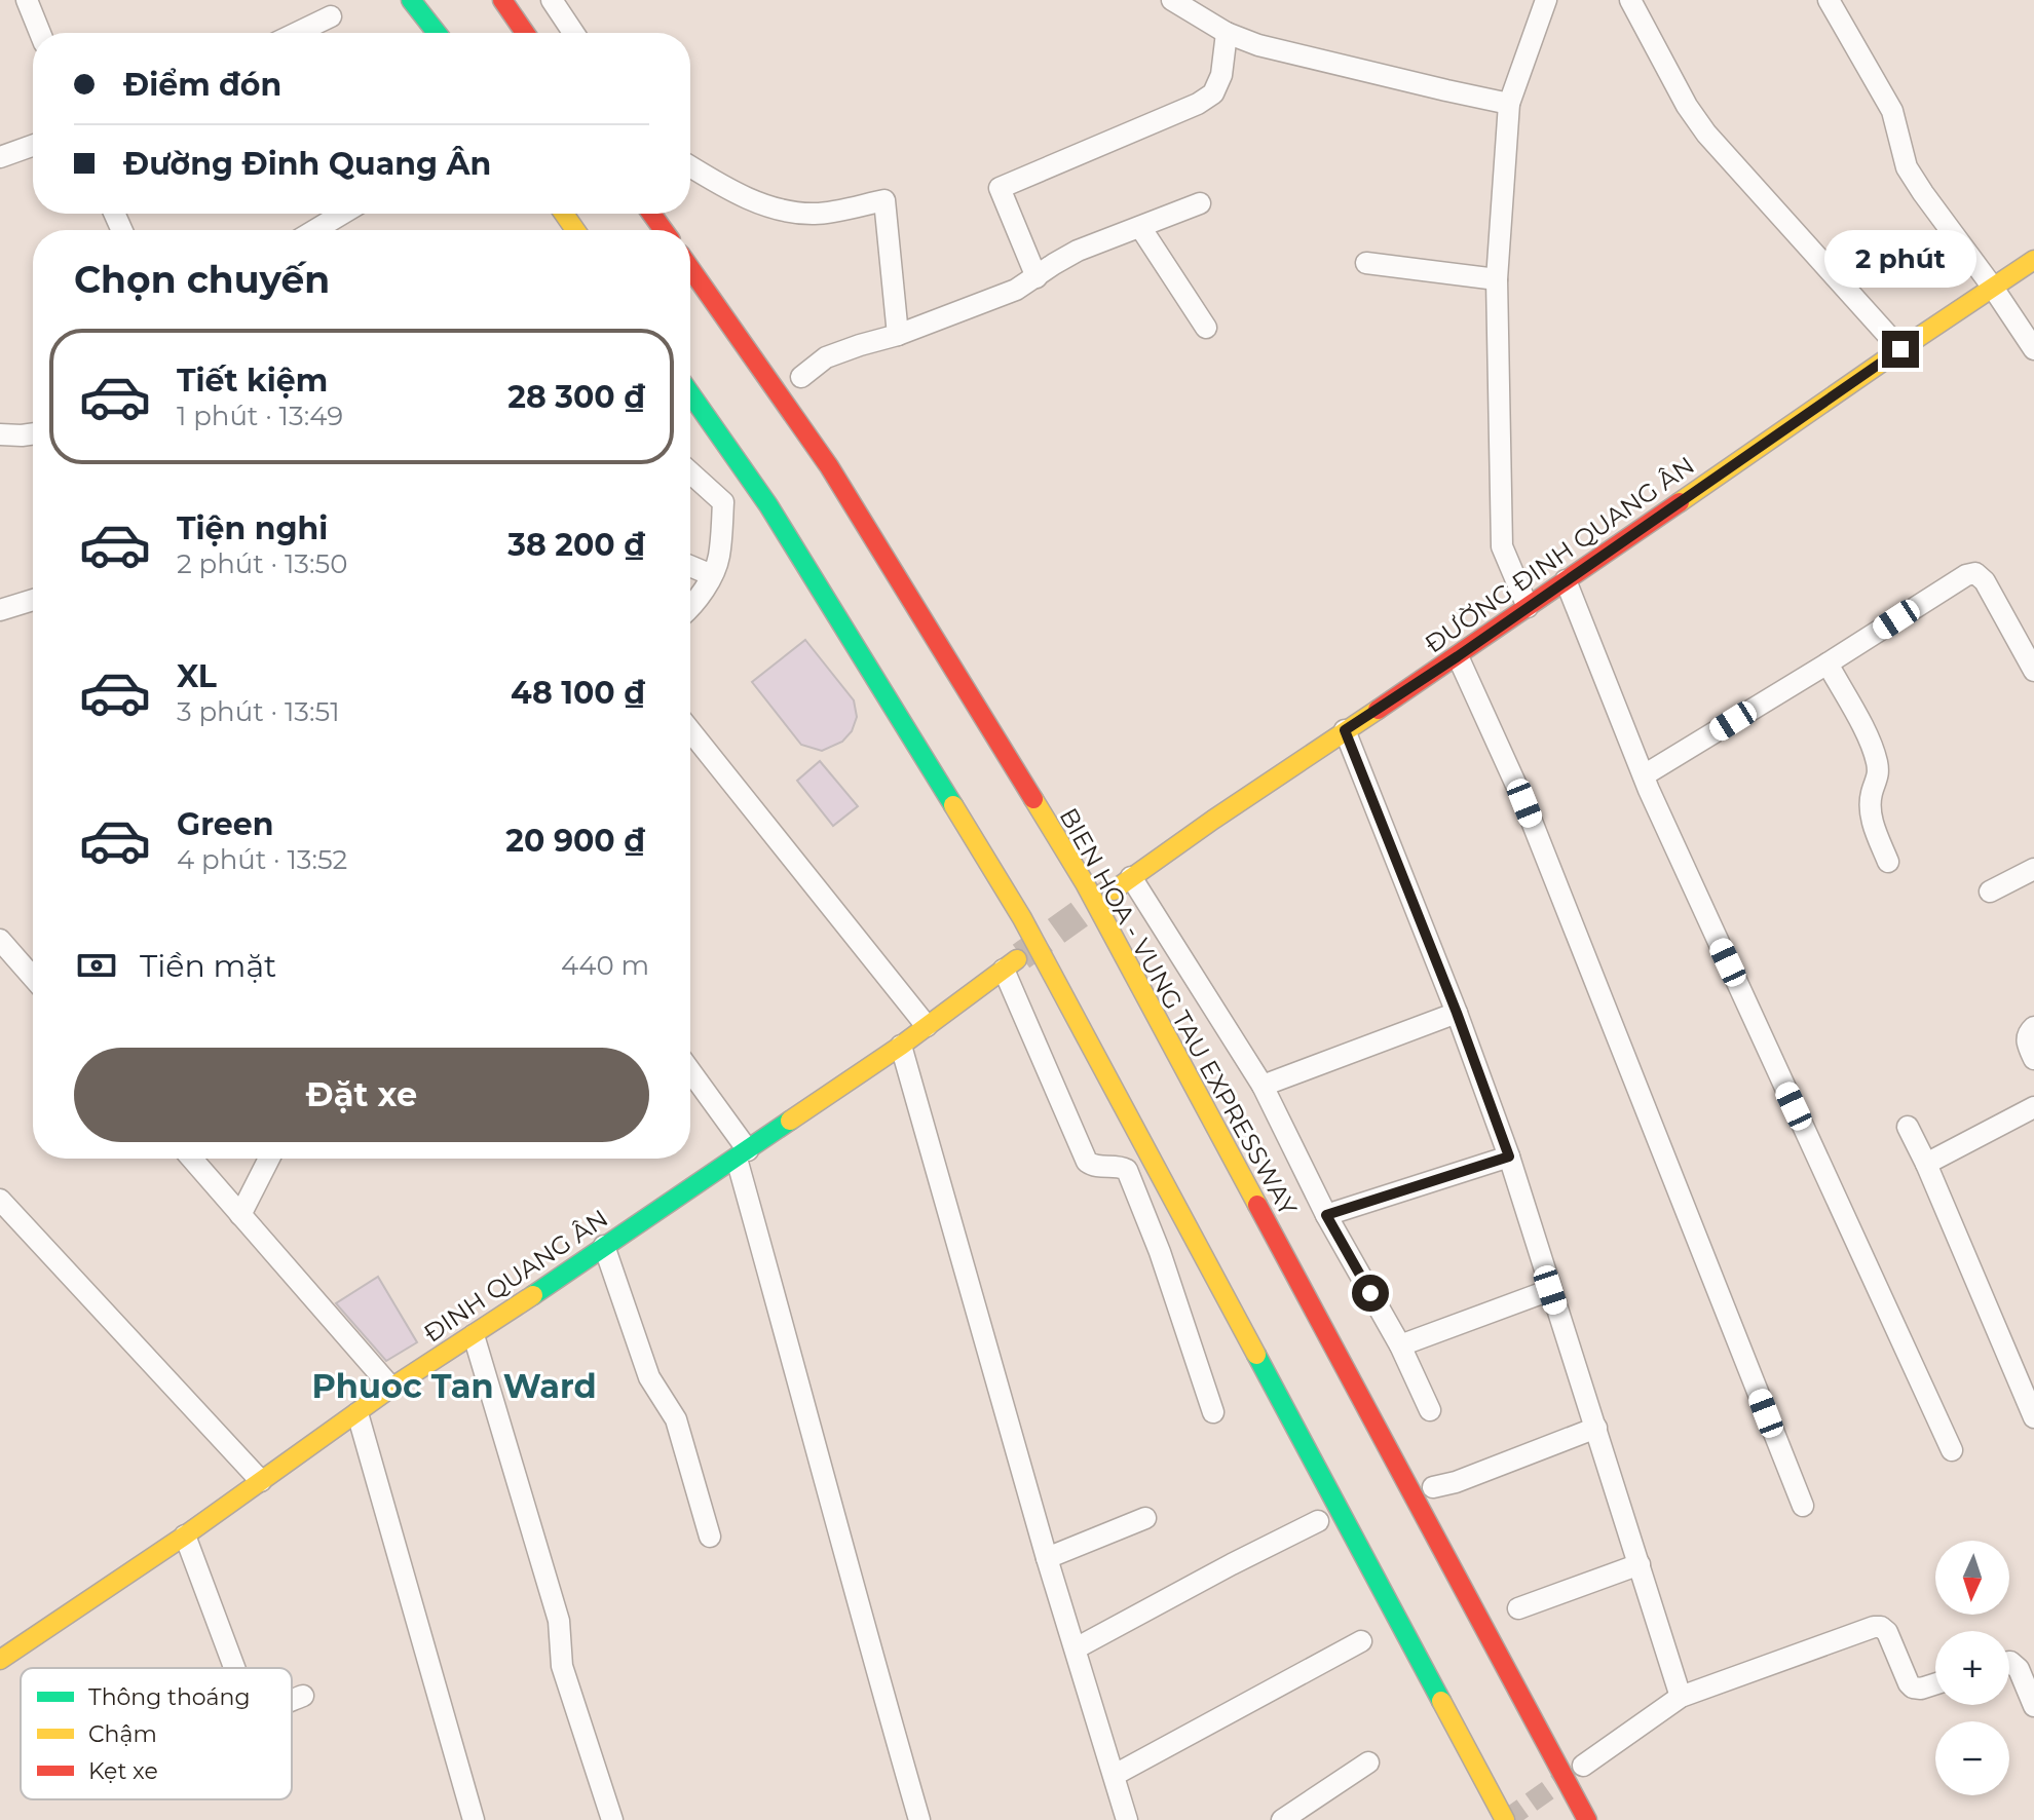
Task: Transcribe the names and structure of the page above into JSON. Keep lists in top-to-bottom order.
{
  "streets": {
    "main road": ["ĐƯỜNG ĐINH QUANG ÂN", "BIEN HOA - VUNG TAU EXPRESSWAY", "ĐINH QUANG ÂN"]
  },
  "districts": ["Phuoc Tan Ward"],
  "legend": ["Thông thoáng", "Chậm", "Kẹt xe"],
  "north": "bottom",
  "page": {
    "banner": ["Điểm đón", "Đường Đinh Quang Ân"],
    "bubble": "2 phút",
    "heading": "Chọn chuyến",
    "list": [
      {
        "name": "Tiết kiệm",
        "note": "1 phút · 13:49",
        "value": "28 300 ₫"
      },
      {
        "name": "Tiện nghi",
        "note": "2 phút · 13:50",
        "value": "38 200 ₫"
      },
      {
        "name": "XL",
        "note": "3 phút · 13:51",
        "value": "48 100 ₫"
      },
      {
        "name": "Green",
        "note": "4 phút · 13:52",
        "value": "20 900 ₫"
      }
    ],
    "pay": ["Tiền mặt", "440 m"],
    "buttons": "Đặt xe",
    "map_buttons": ["+", "−"]
  }
}
